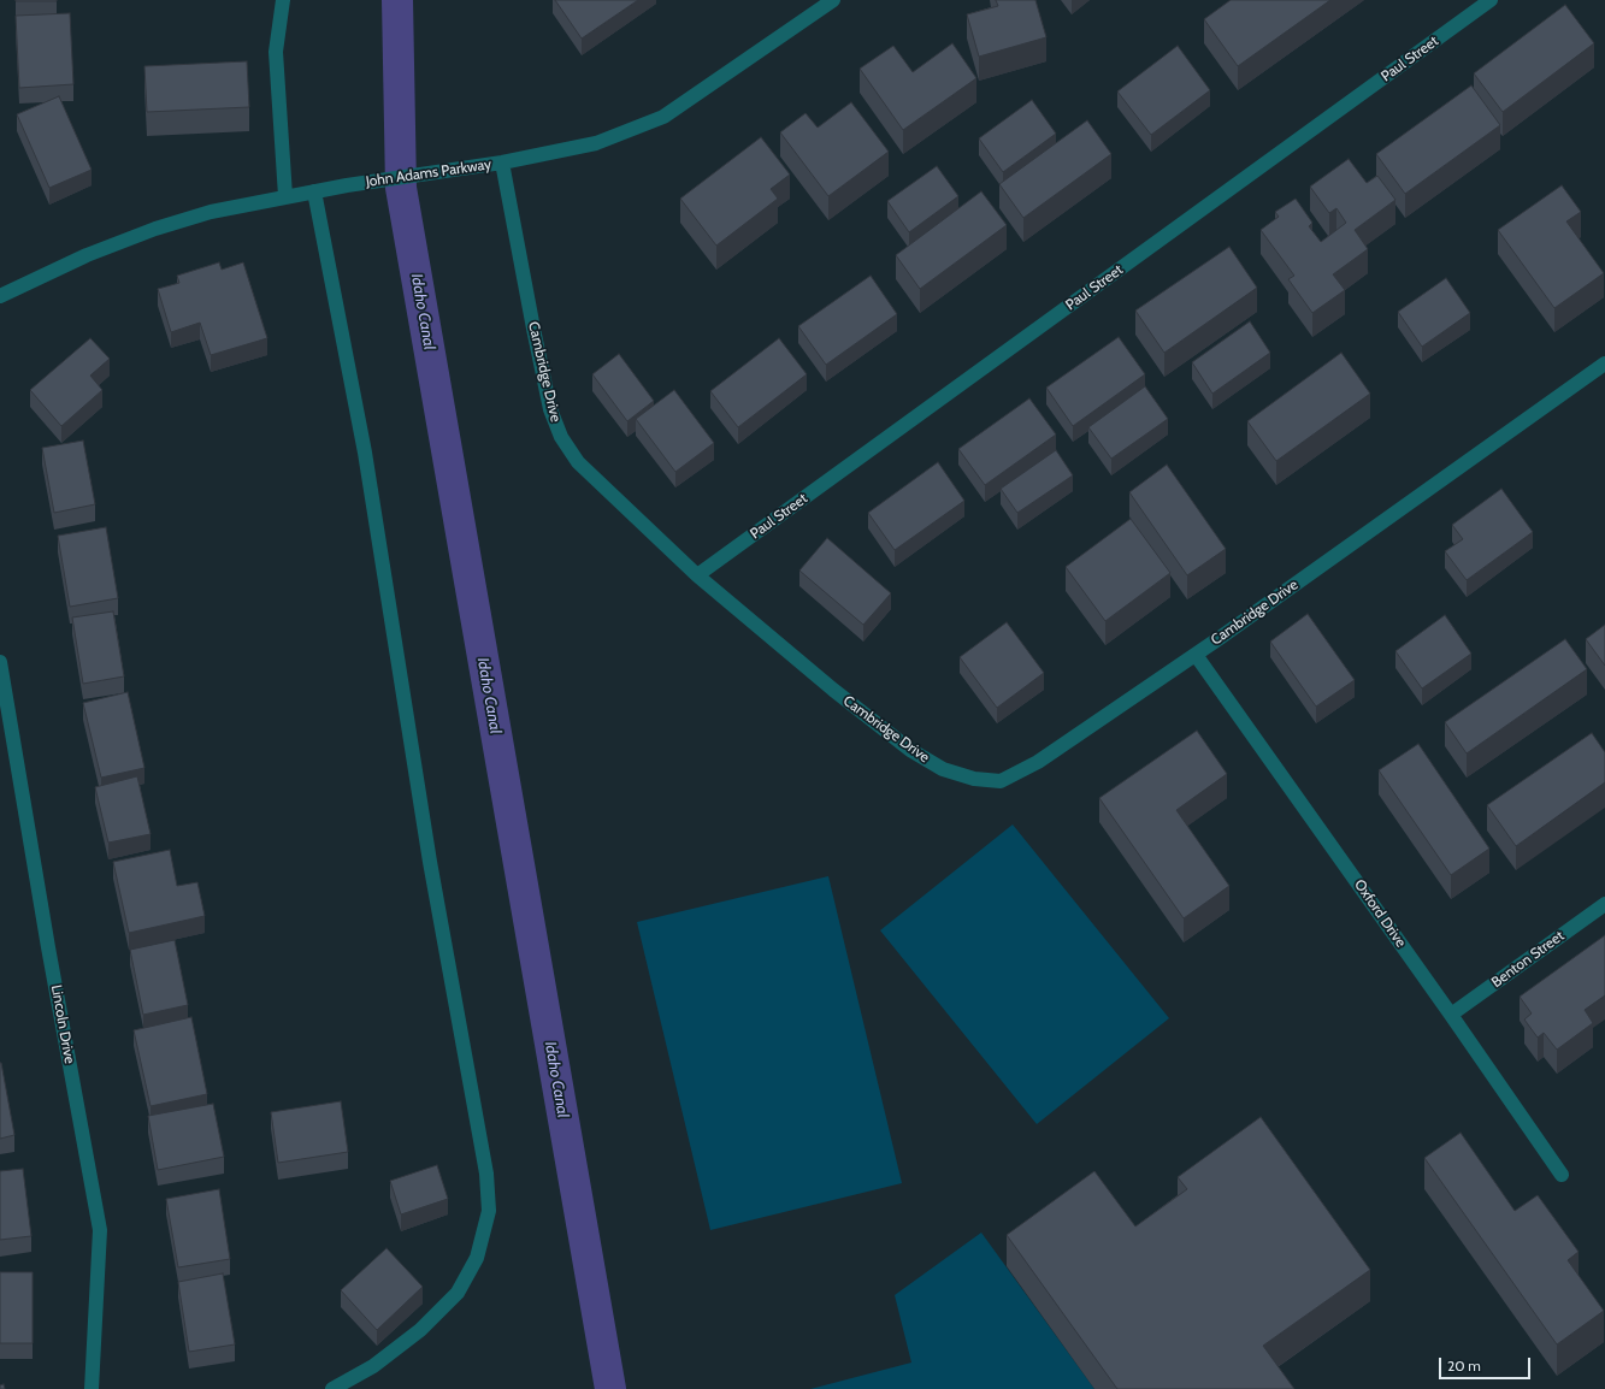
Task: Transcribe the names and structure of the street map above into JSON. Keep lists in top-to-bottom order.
{
  "streets": {
    "street": [
      "Paul Street",
      "John Adams Parkway",
      "Cambridge Drive",
      "Oxford Drive",
      "Benton Street",
      "Lincoln Drive"
    ]
  },
  "crossings": [
    ["Paul Street", "Cambridge Drive"],
    ["John Adams Parkway", "Cambridge Drive"],
    ["Cambridge Drive", "Oxford Drive"],
    ["Oxford Drive", "Benton Street"]
  ],
  "water": ["Idaho Canal"],
  "scale_bar": "20 m"
}
